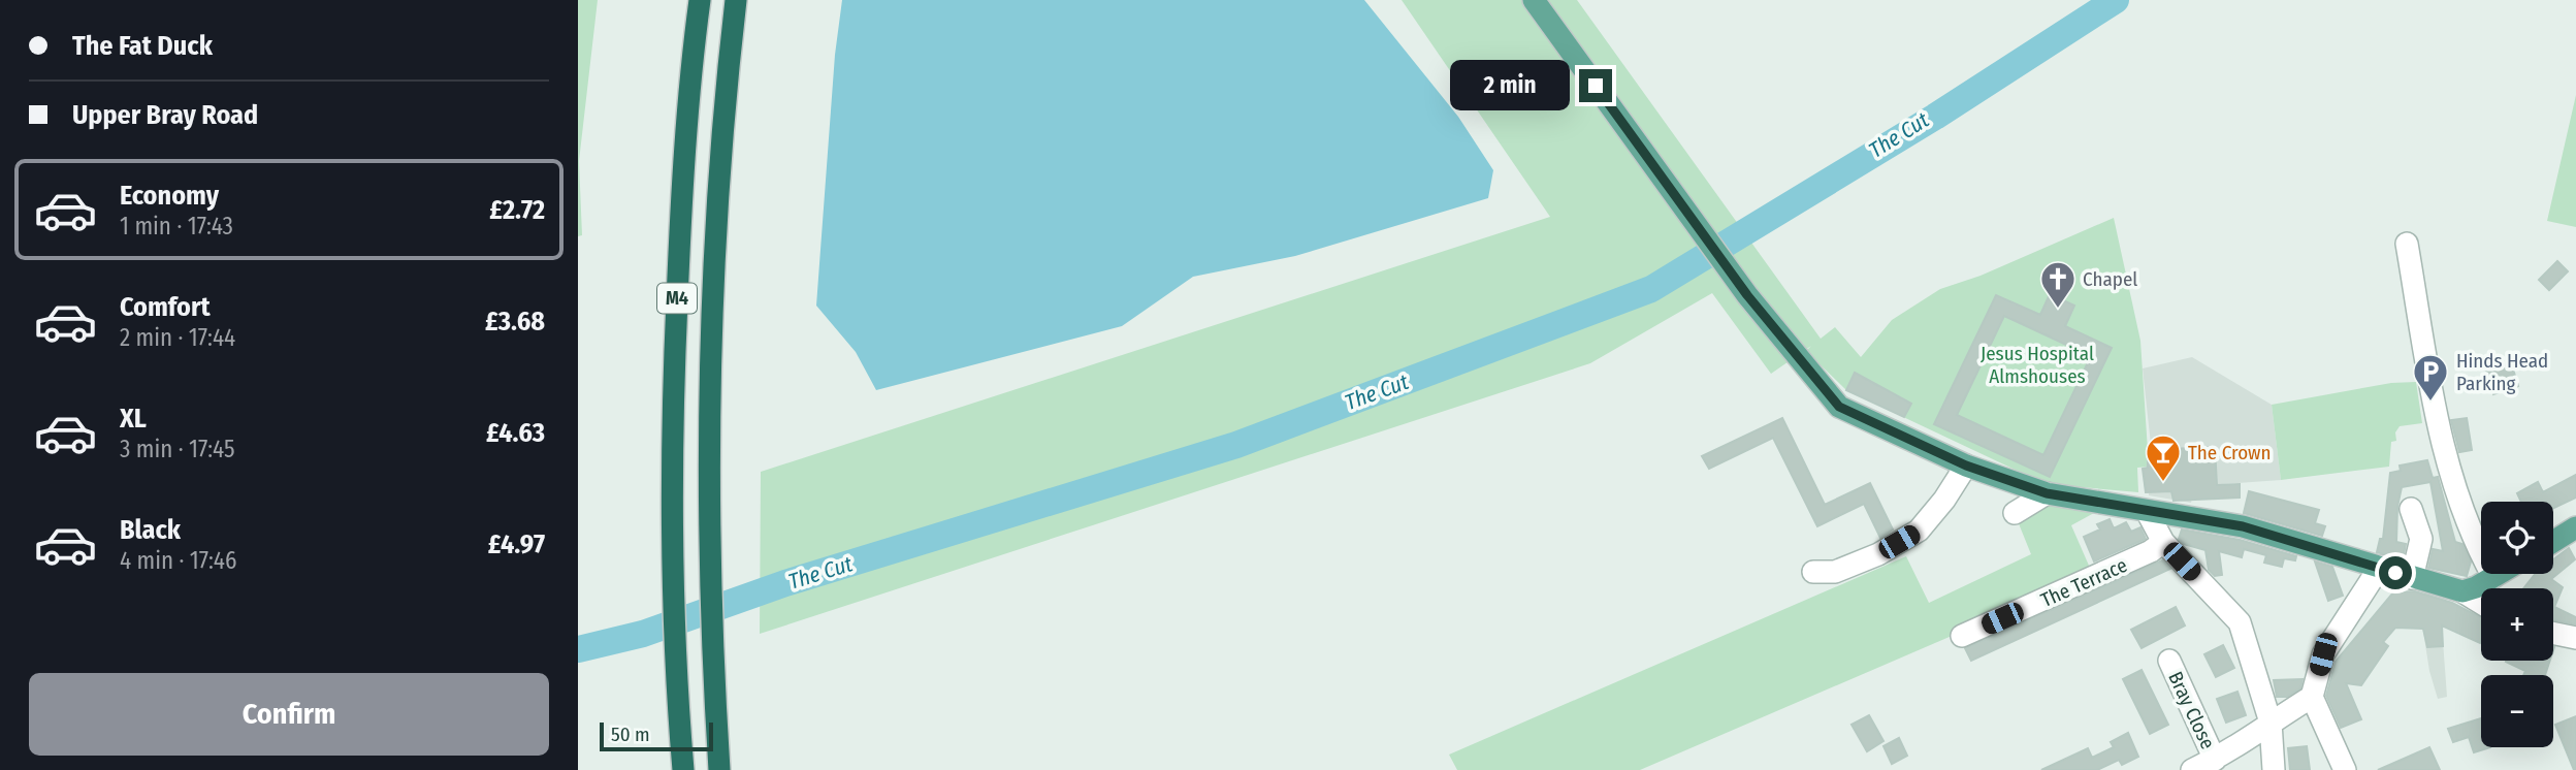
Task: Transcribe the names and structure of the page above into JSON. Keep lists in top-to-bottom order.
{
  "streets": {
    "highway": ["M4"],
    "street": ["The Terrace", "Bray Close"]
  },
  "water": ["The Cut"],
  "parks": ["Jesus Hospital Almshouses"],
  "places": {
    "church": ["Chapel"],
    "parking": ["Hinds Head Parking"],
    "bar": ["The Crown"]
  },
  "scale_bar": "50 m",
  "page": {
    "banner": ["The Fat Duck", "Upper Bray Road"],
    "bubble": "2 min",
    "list": [
      {
        "name": "Economy",
        "note": "1 min · 17:43",
        "value": "£2.72"
      },
      {
        "name": "Comfort",
        "note": "2 min · 17:44",
        "value": "£3.68"
      },
      {
        "name": "XL",
        "note": "3 min · 17:45",
        "value": "£4.63"
      },
      {
        "name": "Black",
        "note": "4 min · 17:46",
        "value": "£4.97"
      }
    ],
    "map_buttons": ["+", "−"],
    "buttons": "Confirm",
    "scale": "50 m"
  }
}
